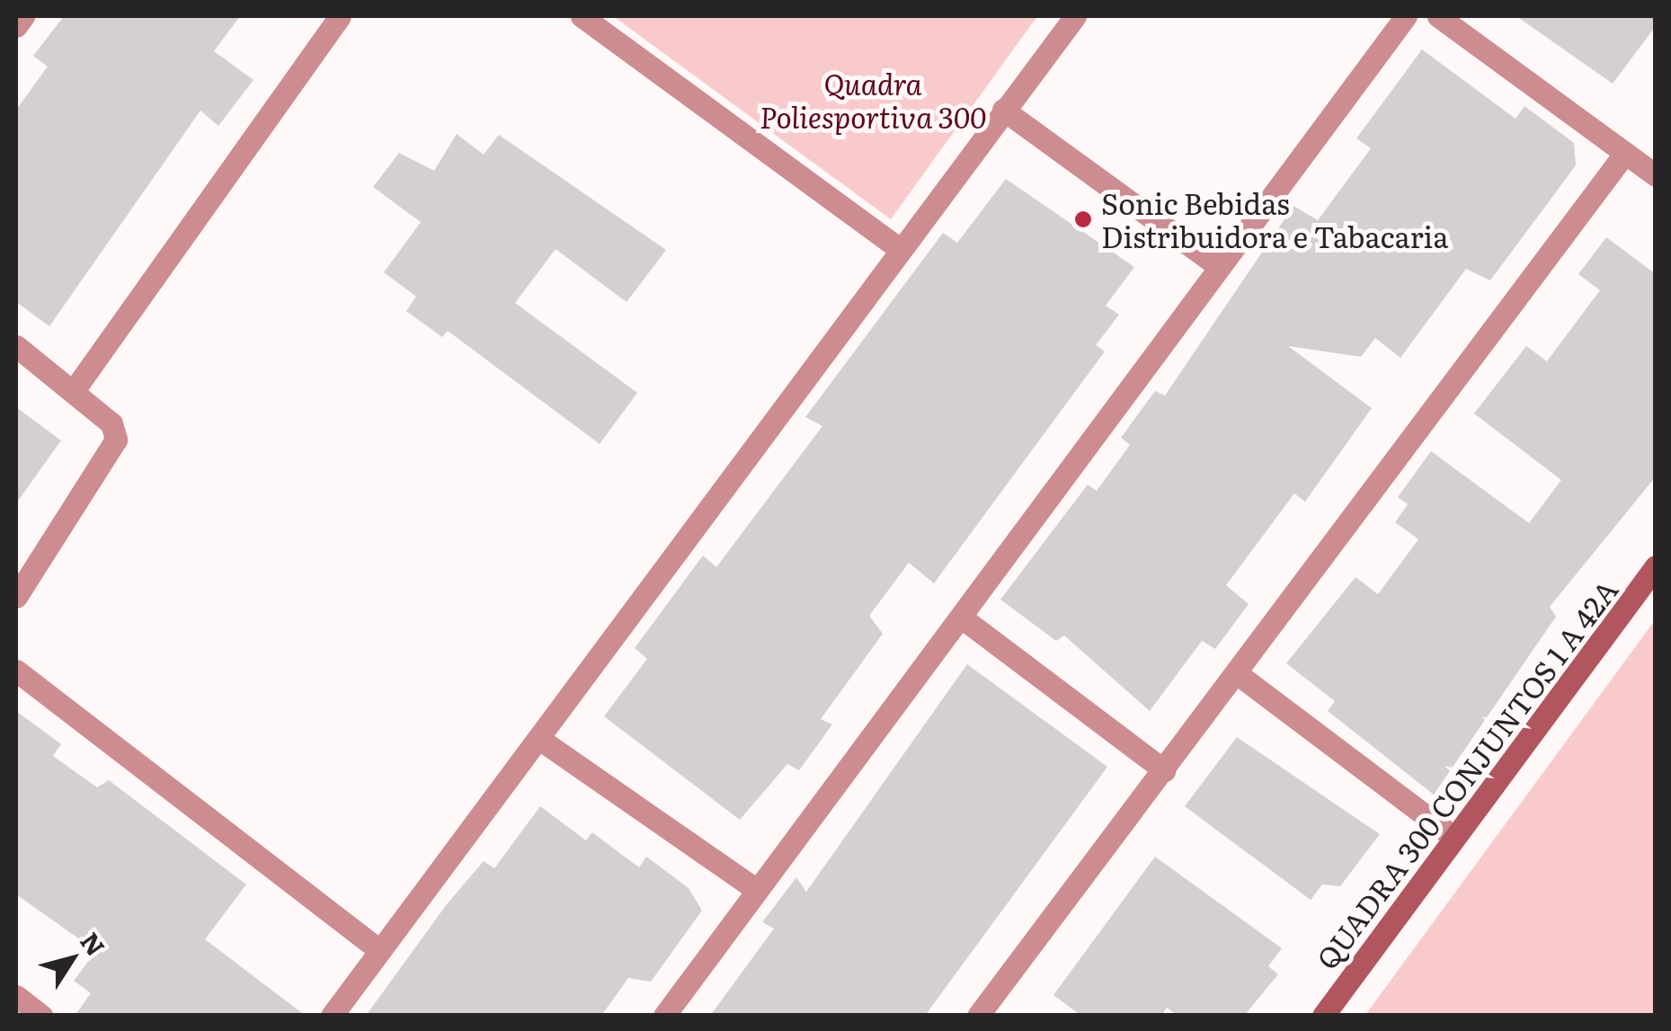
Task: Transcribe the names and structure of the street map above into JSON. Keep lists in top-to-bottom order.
{
  "streets": {
    "street": ["QUADRA 300 CONJUNTOS 1 A 42A"]
  },
  "parks": ["Quadra Poliesportiva 300"],
  "places": ["Sonic Bebidas Distribuidora e Tabacaria"],
  "north": "top right"
}
